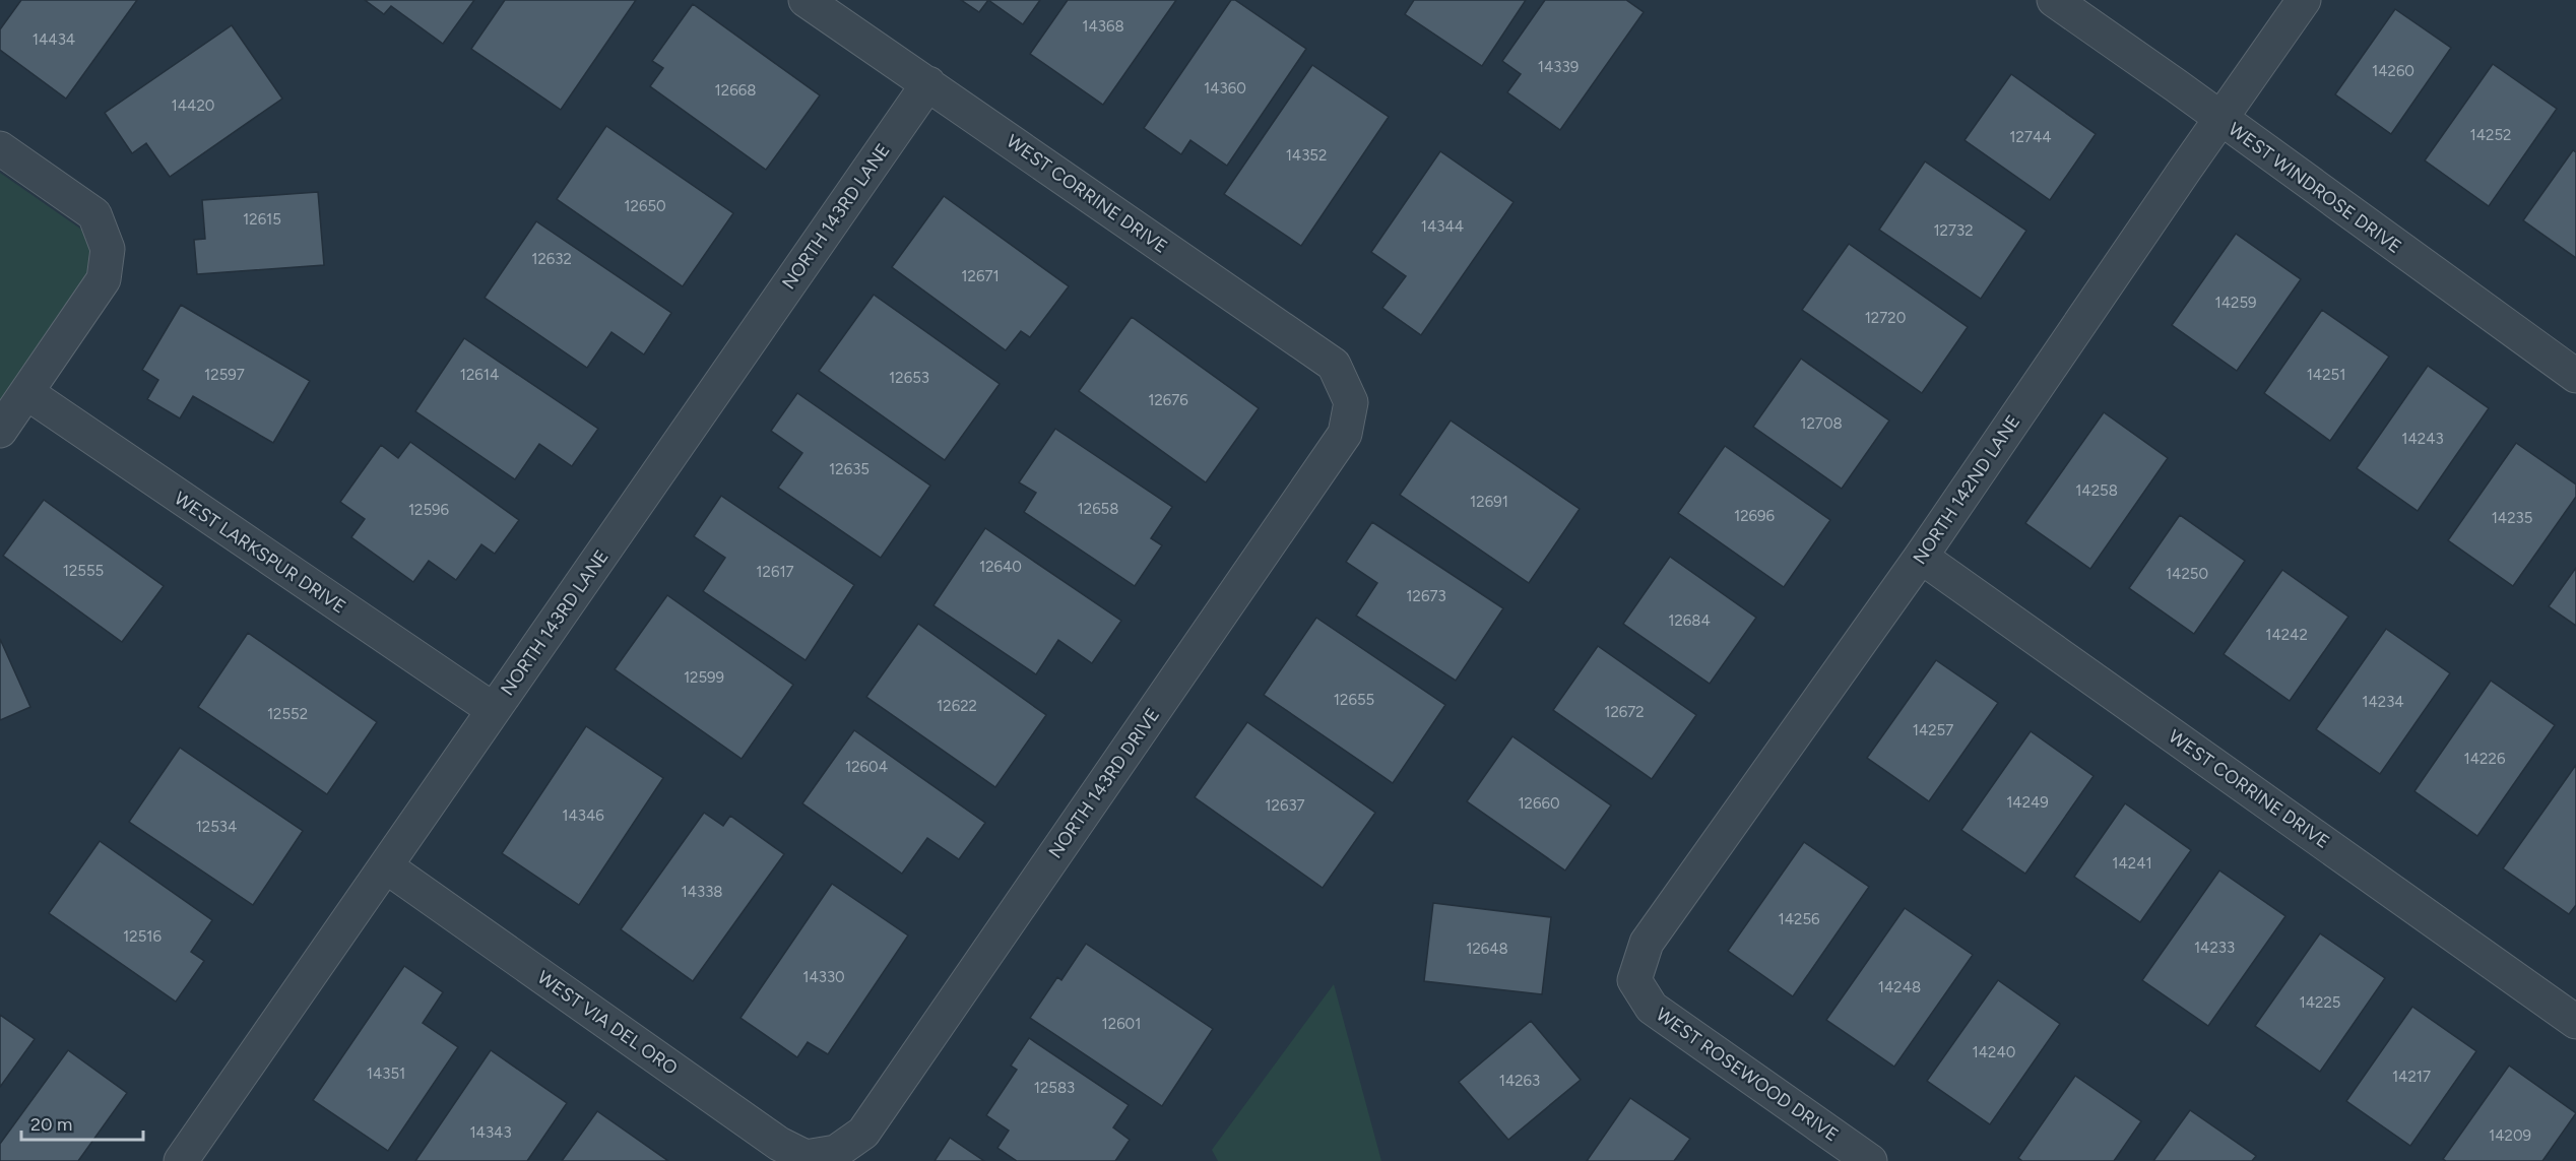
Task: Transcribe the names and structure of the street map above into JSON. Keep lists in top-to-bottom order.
{
  "streets": {
    "street": [
      "WEST WINDROSE DRIVE",
      "WEST CORRINE DRIVE",
      "NORTH 143RD LANE",
      "NORTH 142ND LANE",
      "WEST LARKSPUR DRIVE",
      "NORTH 143RD DRIVE",
      "WEST VIA DEL ORO",
      "WEST ROSEWOOD DRIVE"
    ]
  },
  "crossings": [
    ["WEST WINDROSE DRIVE", "NORTH 142ND LANE"],
    ["WEST CORRINE DRIVE", "NORTH 143RD LANE"],
    ["WEST CORRINE DRIVE", "NORTH 142ND LANE"],
    ["WEST CORRINE DRIVE", "NORTH 143RD DRIVE"],
    ["NORTH 143RD LANE", "WEST LARKSPUR DRIVE"],
    ["NORTH 143RD LANE", "WEST VIA DEL ORO"],
    ["NORTH 142ND LANE", "WEST ROSEWOOD DRIVE"],
    ["NORTH 143RD DRIVE", "WEST VIA DEL ORO"]
  ],
  "house_numbers": [
    "14368",
    "14434",
    "14339",
    "14260",
    "14360",
    "12668",
    "14420",
    "14252",
    "12744",
    "14352",
    "12650",
    "12615",
    "14344",
    "12732",
    "12632",
    "12671",
    "14259",
    "12720",
    "12597",
    "12614",
    "14251",
    "12653",
    "12676",
    "12708",
    "14243",
    "12635",
    "14258",
    "12691",
    "12658",
    "12596",
    "12696",
    "14235",
    "12640",
    "12555",
    "12617",
    "14250",
    "12673",
    "12684",
    "14242",
    "12599",
    "12655",
    "14234",
    "12622",
    "12672",
    "12552",
    "14257",
    "14226",
    "12604",
    "14249",
    "12660",
    "12637",
    "14346",
    "12534",
    "14241",
    "14338",
    "14256",
    "12516",
    "14233",
    "12648",
    "14330",
    "14248",
    "14225",
    "12601",
    "14240",
    "14351",
    "14217",
    "14263",
    "12583",
    "14343",
    "14209"
  ],
  "scale_bar": "20 m"
}
